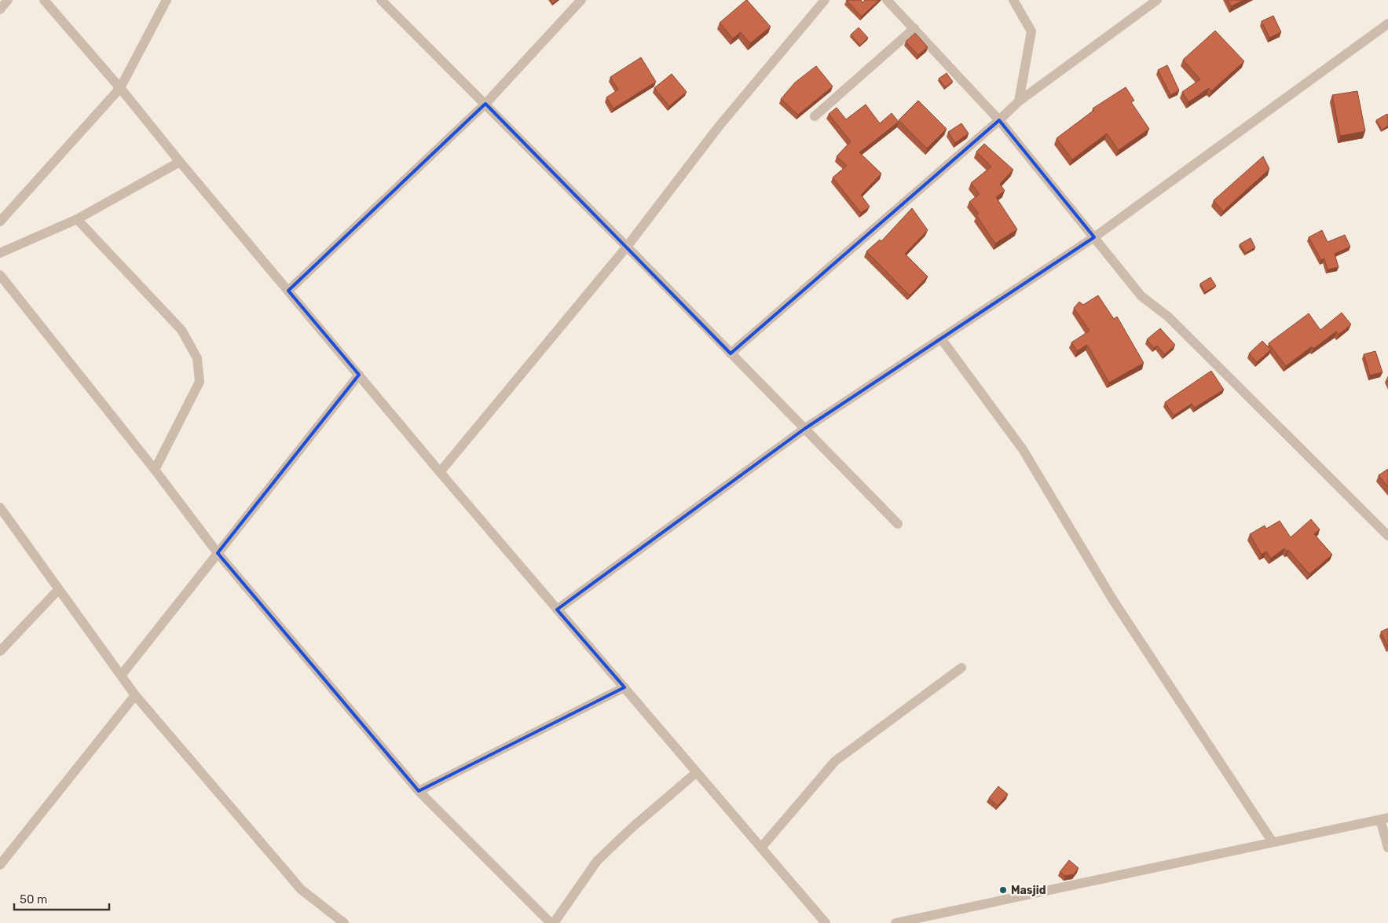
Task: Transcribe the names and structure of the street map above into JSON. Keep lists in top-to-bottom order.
{
  "places": ["Masjid"],
  "scale_bar": "50 m"
}
